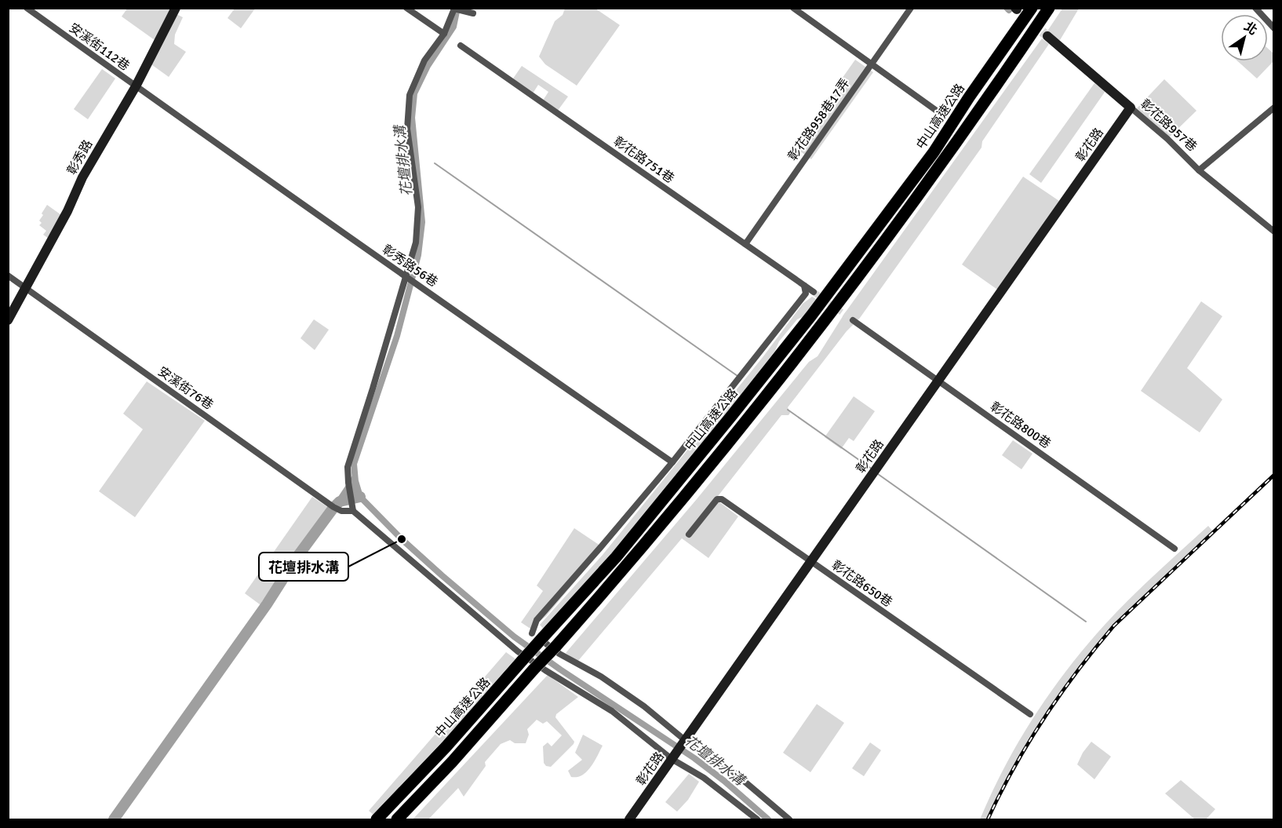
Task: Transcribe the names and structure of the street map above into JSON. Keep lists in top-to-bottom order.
{
  "streets": {
    "highway": ["中山高速公路"],
    "street": [
      "安溪街112巷",
      "彰花路958巷17弄",
      "彰花路957巷",
      "彰花路",
      "彰秀路",
      "彰花路751巷",
      "彰秀路56巷",
      "安溪街76巷",
      "彰花路800巷",
      "彰花路650巷"
    ]
  },
  "crossings": [
    ["安溪街112巷", "彰秀路"],
    ["安溪街112巷", "彰秀路56巷"],
    ["彰花路958巷17弄", "彰花路751巷"],
    ["彰花路957巷", "彰花路"],
    ["彰花路", "彰花路800巷"],
    ["彰花路", "彰花路650巷"],
    ["彰秀路", "彰秀路56巷"],
    ["彰秀路", "安溪街76巷"]
  ],
  "water": ["花壇排水溝"],
  "places": ["花壇排水溝"],
  "north": "top right"
}
